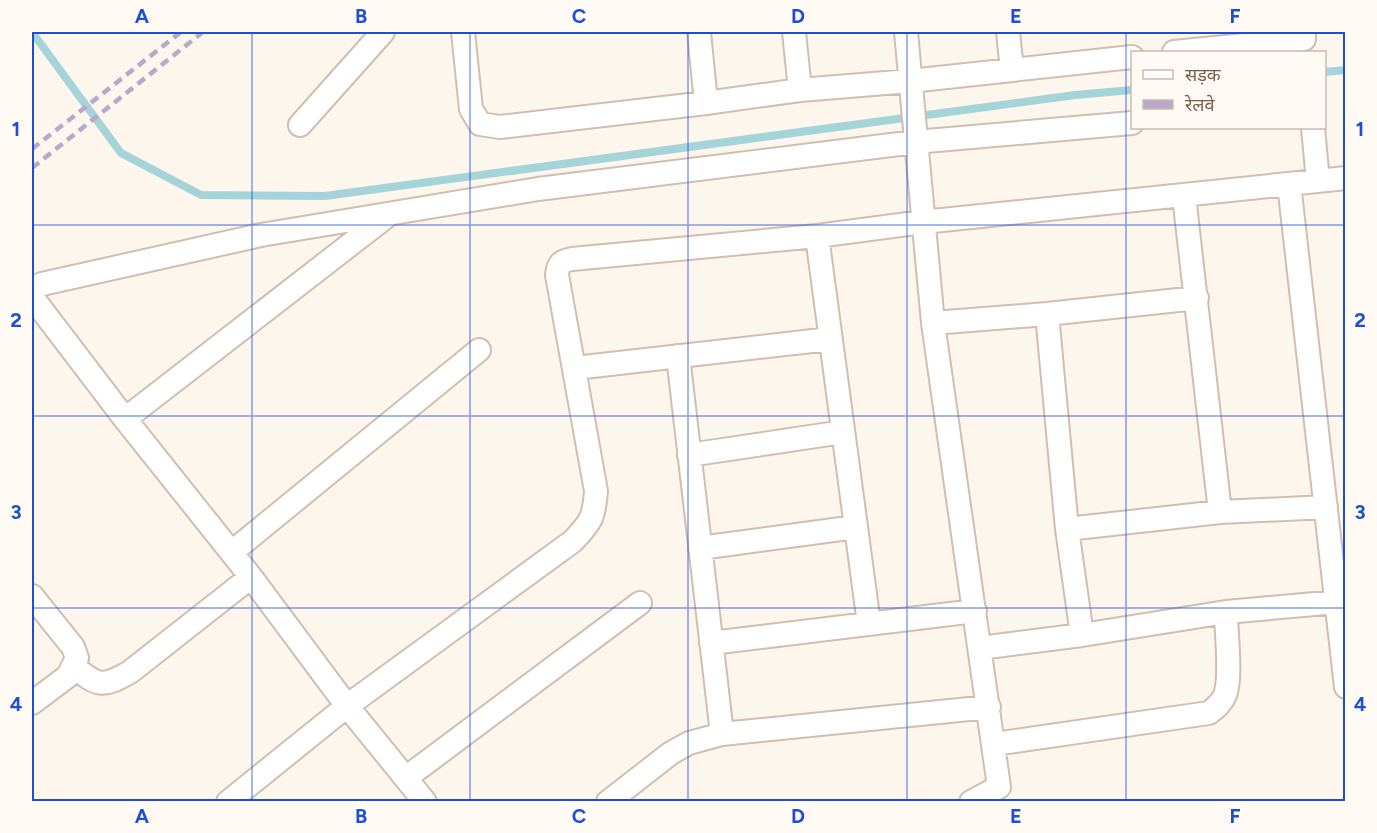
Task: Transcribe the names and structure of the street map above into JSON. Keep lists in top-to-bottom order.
{
  "legend": ["सड़क", "रेलवे"],
  "grid": {
    "columns": [
      "A",
      "B",
      "C",
      "D",
      "E",
      "F"
    ],
    "rows": [
      "1",
      "2",
      "3",
      "4"
    ]
  }
}
